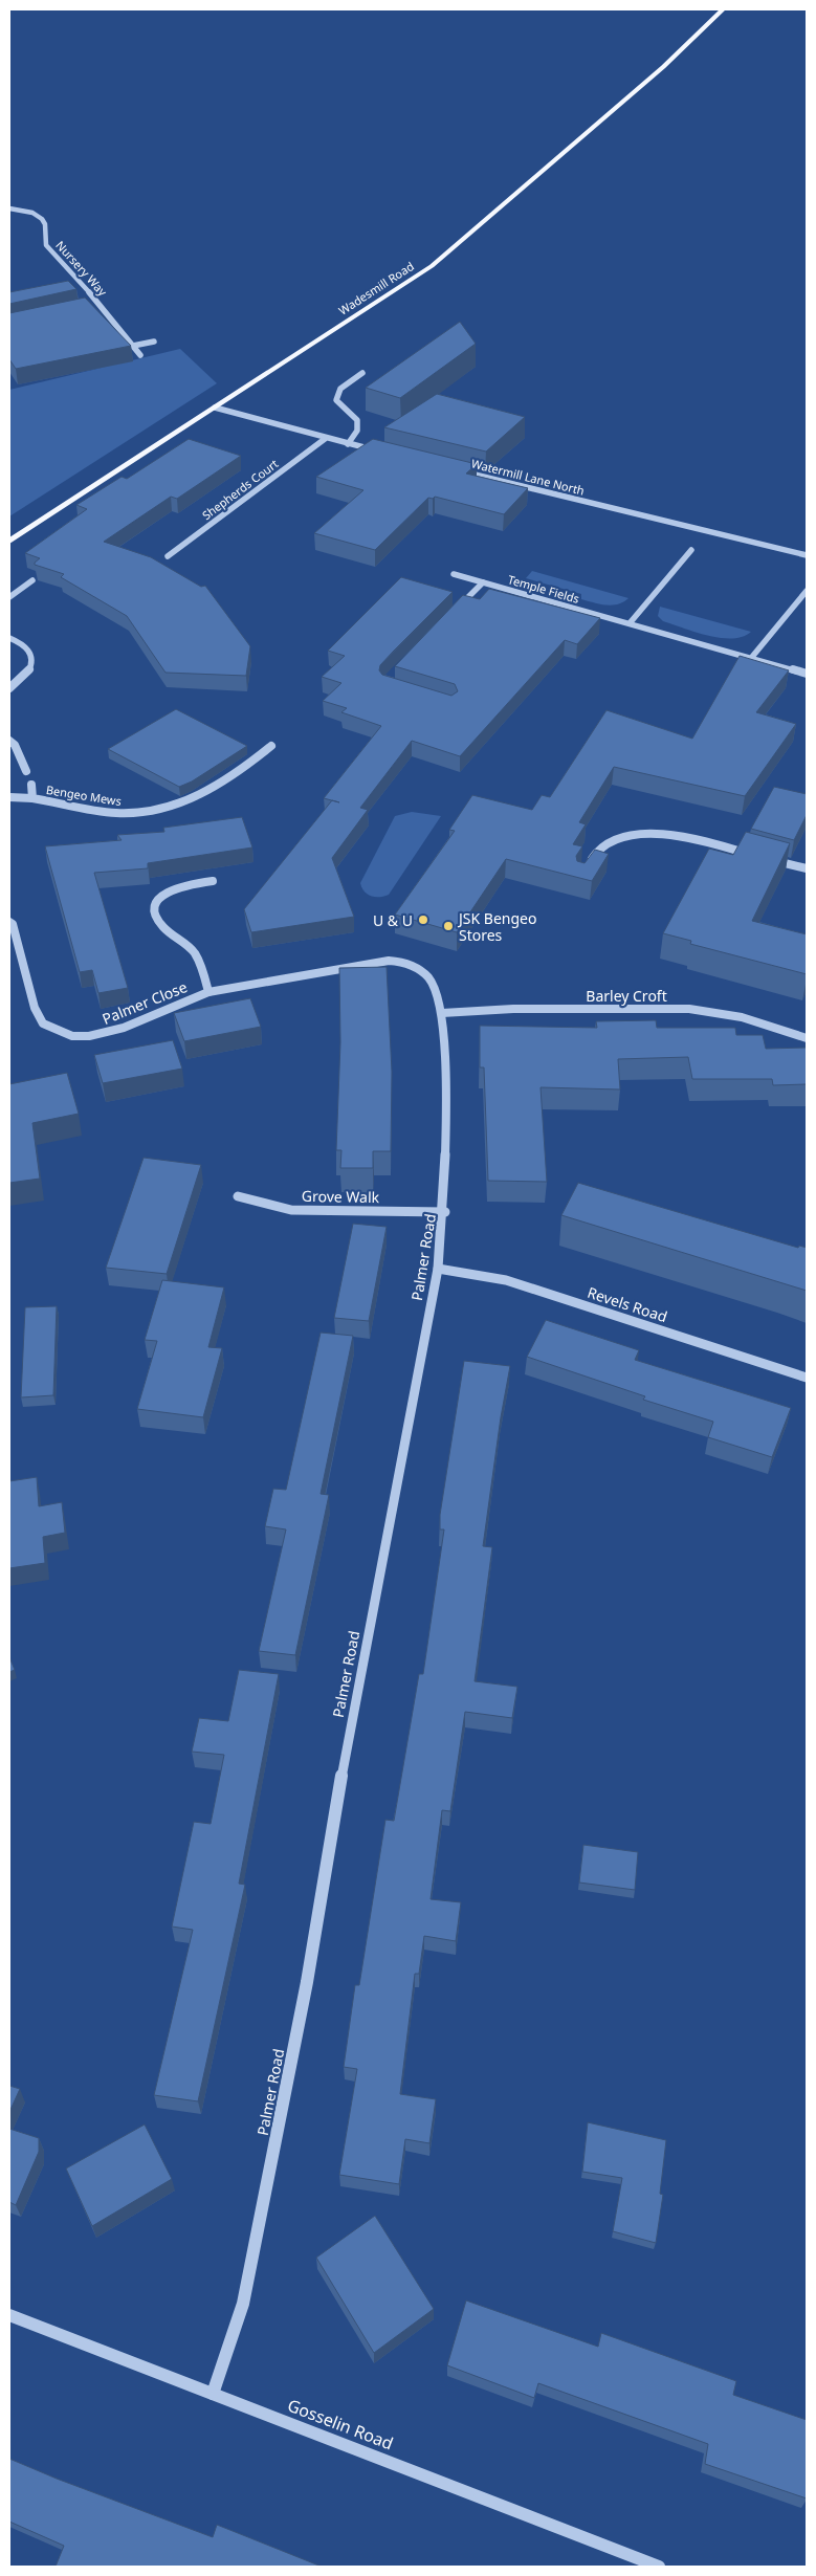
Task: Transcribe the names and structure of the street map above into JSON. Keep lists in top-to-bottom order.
{
  "streets": {
    "main road": ["Wadesmill Road"],
    "street": [
      "Nursery Way",
      "Watermill Lane North",
      "Shepherds Court",
      "Temple Fields",
      "Bengeo Mews",
      "Barley Croft",
      "Palmer Close",
      "Grove Walk",
      "Palmer Road",
      "Revels Road",
      "Gosselin Road"
    ]
  },
  "crossings": [
    ["Barley Croft", "Palmer Road"],
    ["Palmer Close", "Palmer Road"],
    ["Grove Walk", "Palmer Road"],
    ["Palmer Road", "Revels Road"],
    ["Palmer Road", "Gosselin Road"]
  ],
  "places": ["U & U", "JSK Bengeo Stores"]
}
